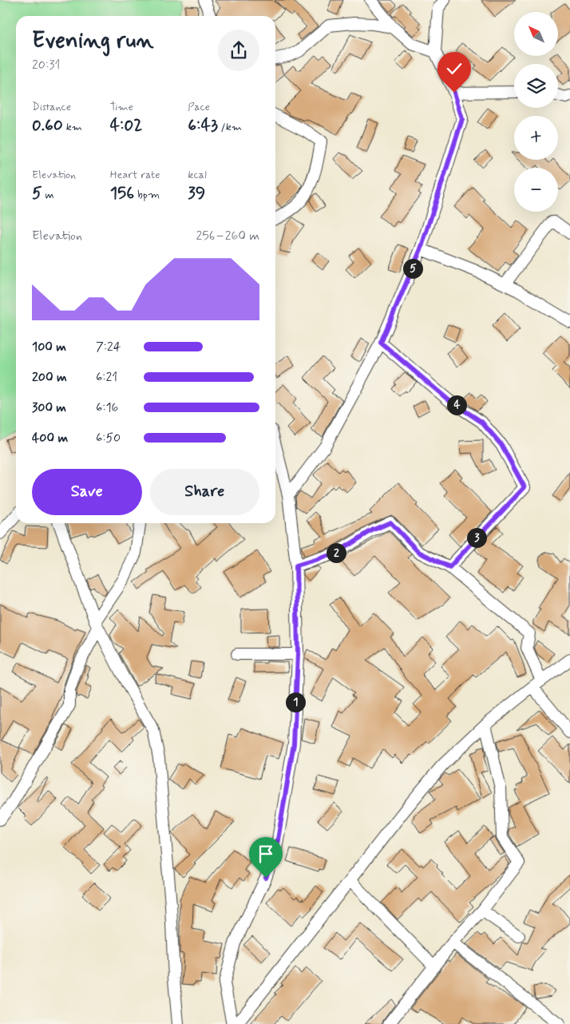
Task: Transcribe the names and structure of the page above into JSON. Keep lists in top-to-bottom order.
{
  "north": "top left",
  "page": {
    "map_buttons": ["+", "−"],
    "heading": ["Evening run", "20:31"],
    "stats": [
      ["Distance", "0.60 km"],
      ["Time", "4:02"],
      ["Pace", "6:43 /km"],
      ["Elevation", "5 m"],
      ["Heart rate", "156 bpm"],
      ["kcal", "39"]
    ],
    "chart": ["Elevation", "256–260 m"],
    "pins": [
      "5",
      "4",
      "3",
      "2",
      "1"
    ],
    "list": [
      {
        "name": "100 m",
        "note": "7:24"
      },
      {
        "name": "200 m",
        "note": "6:21"
      },
      {
        "name": "300 m",
        "note": "6:16"
      },
      {
        "name": "400 m",
        "note": "6:50"
      }
    ],
    "buttons": ["Save", "Share"]
  }
}
